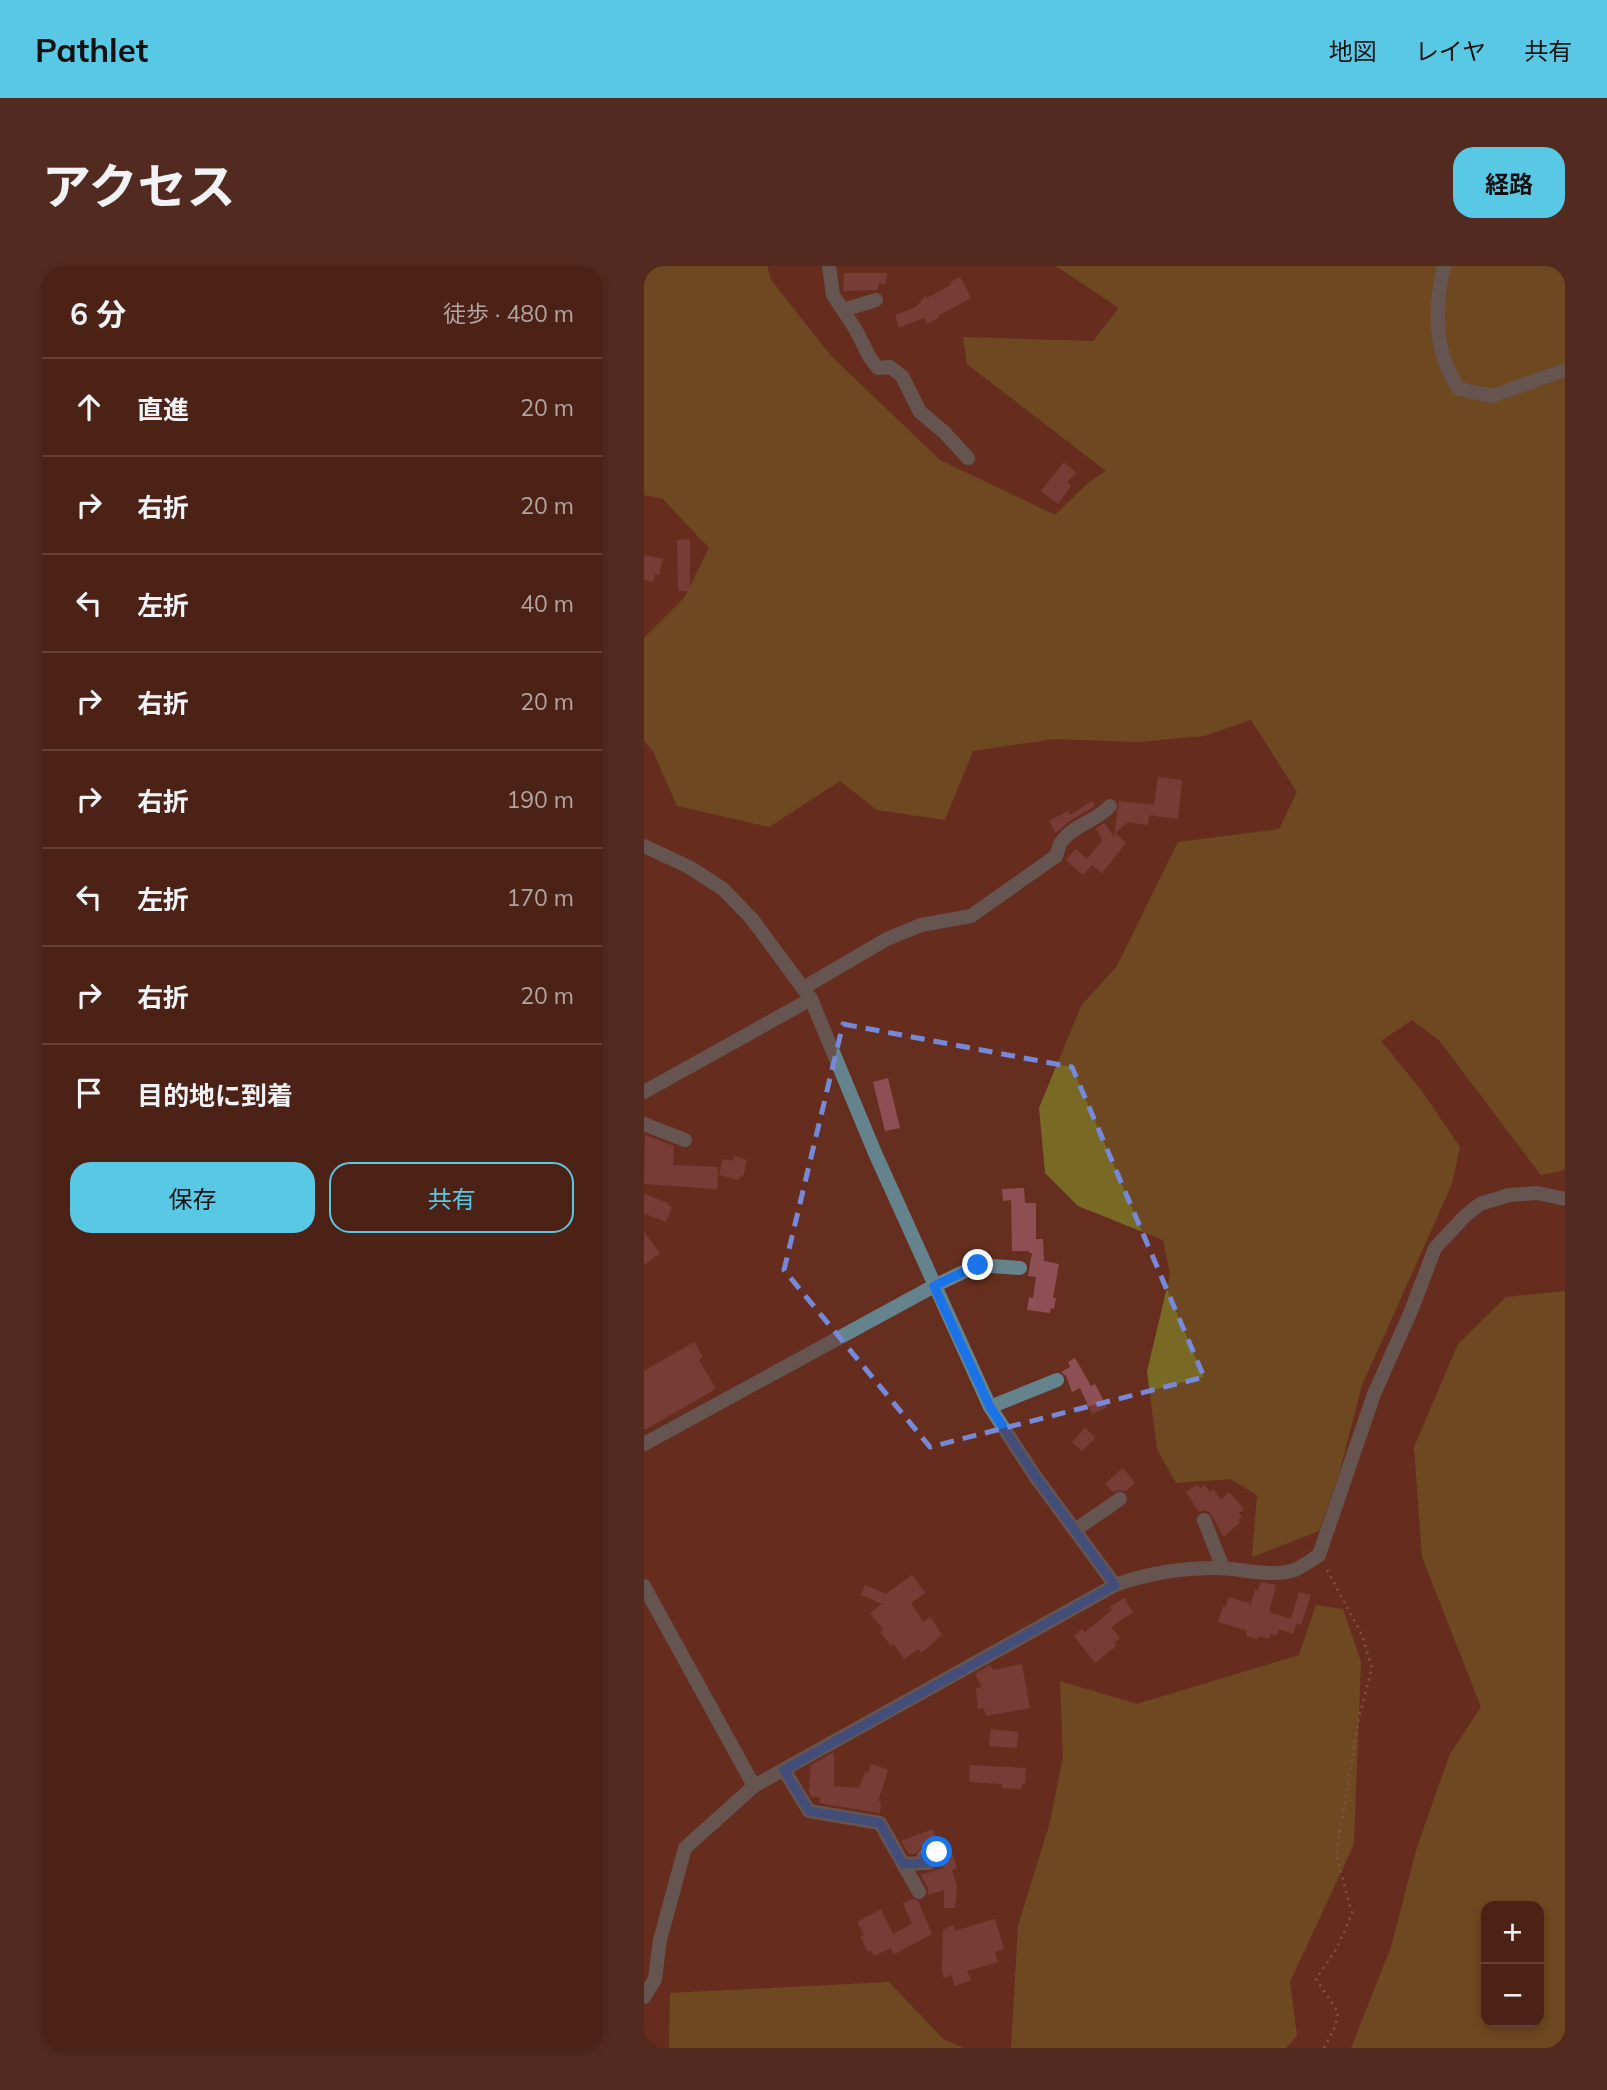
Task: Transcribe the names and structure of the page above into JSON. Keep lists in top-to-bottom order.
{
  "page": {
    "header": "Pathlet",
    "nav": ["地図", "レイヤ", "共有"],
    "title": "アクセス",
    "buttons": [
      "経路",
      ["保存", "共有"]
    ],
    "heading": ["6 分", "徒歩 · 480 m"],
    "list": [
      ["直進", "20 m"],
      ["右折", "20 m"],
      ["左折", "40 m"],
      ["右折", "20 m"],
      ["右折", "190 m"],
      ["左折", "170 m"],
      ["右折", "20 m"],
      "目的地に到着"
    ],
    "map_buttons": ["+", "−"]
  }
}
